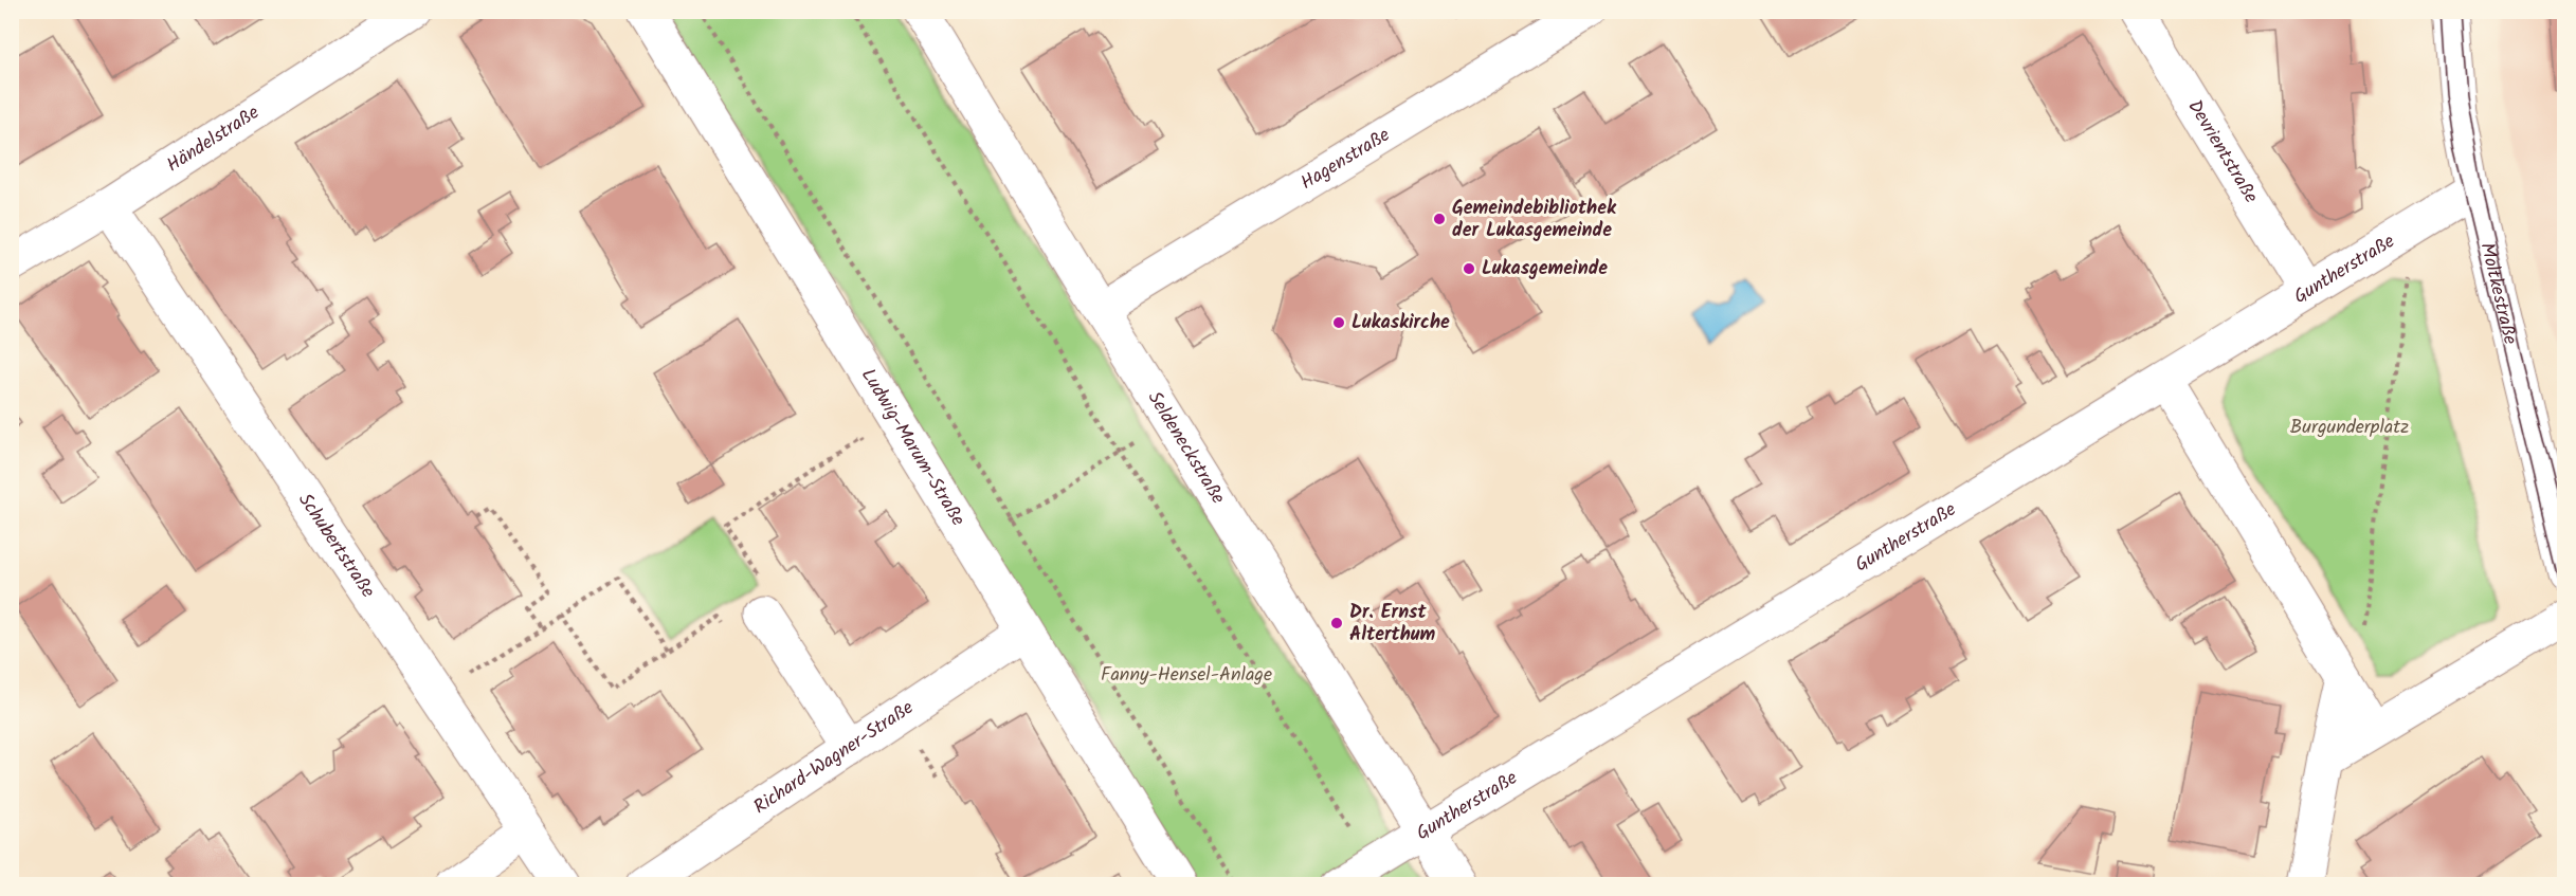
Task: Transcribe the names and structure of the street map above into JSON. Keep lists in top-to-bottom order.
{
  "streets": {
    "street": [
      "Händelstraße",
      "Devrientstraße",
      "Hagenstraße",
      "Guntherstraße",
      "Moltkestraße",
      "Ludwig-Marum-Straße",
      "Seldeneckstraße",
      "Schubertstraße",
      "Richard-Wagner-Straße"
    ]
  },
  "crossings": [
    ["Händelstraße", "Schubertstraße"],
    ["Devrientstraße", "Guntherstraße"],
    ["Hagenstraße", "Seldeneckstraße"],
    ["Guntherstraße", "Moltkestraße"],
    ["Guntherstraße", "Seldeneckstraße"],
    ["Ludwig-Marum-Straße", "Richard-Wagner-Straße"]
  ],
  "parks": ["Burgunderplatz", "Fanny-Hensel-Anlage"],
  "places": [
    "Gemeindebibliothek der Lukasgemeinde",
    "Lukasgemeinde",
    "Lukaskirche",
    "Dr. Ernst Alterthum"
  ]
}
